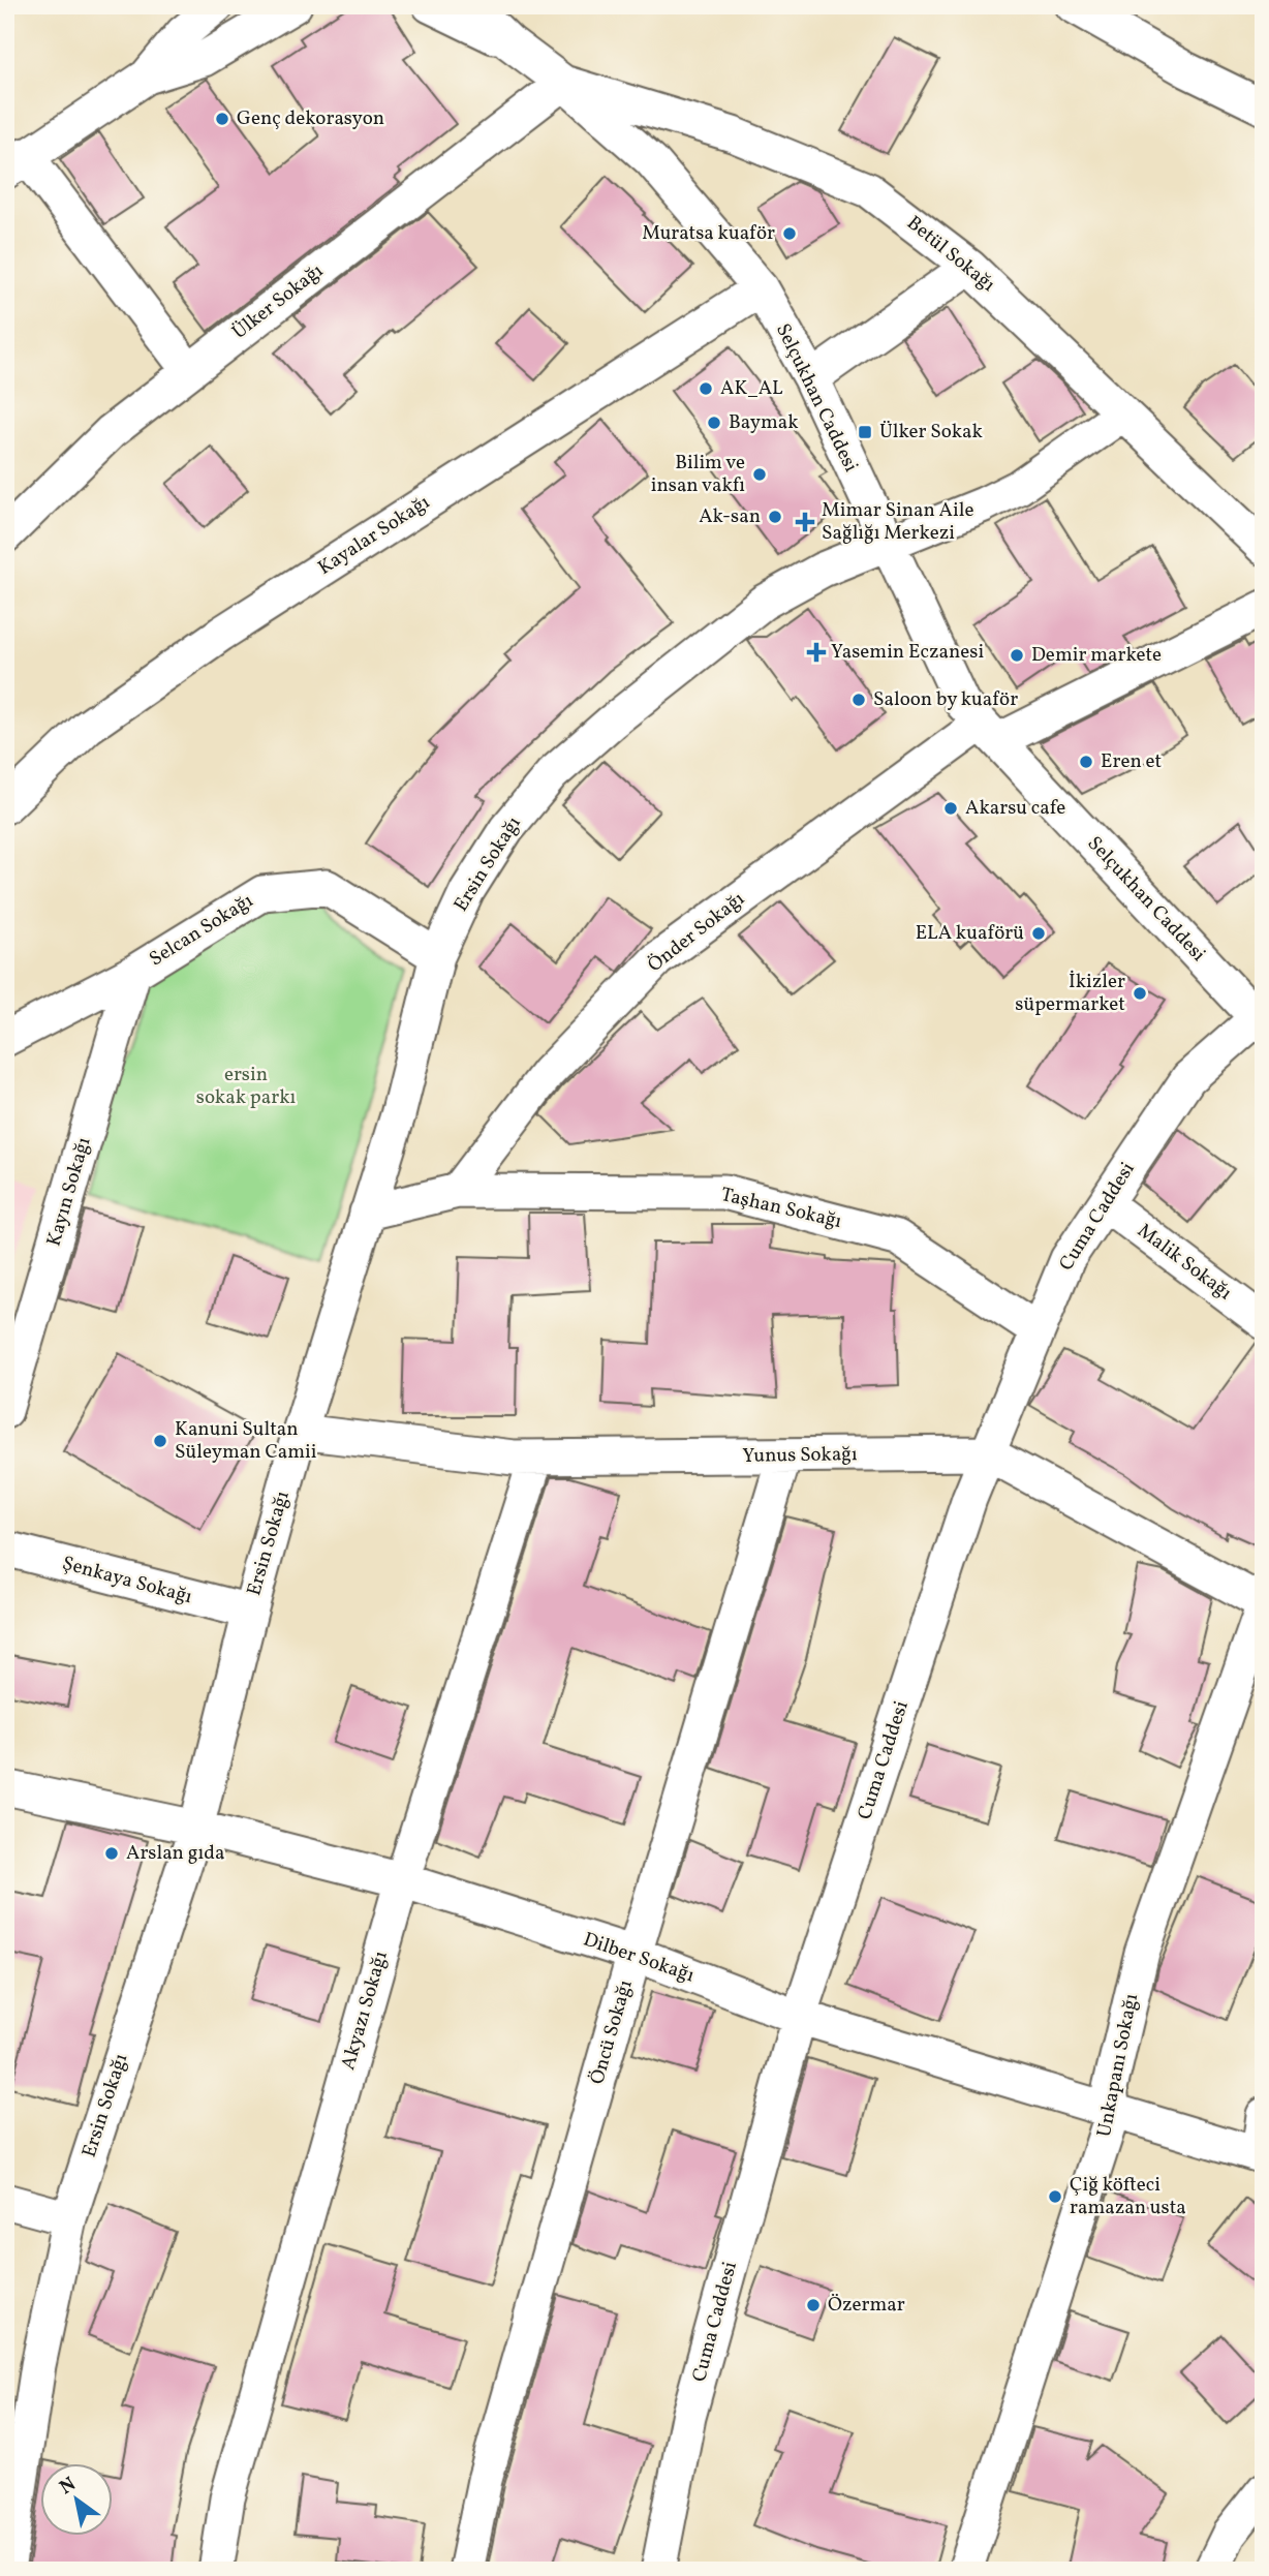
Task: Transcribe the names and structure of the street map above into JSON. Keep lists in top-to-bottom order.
{
  "streets": {
    "street": [
      "Betül Sokağı",
      "Ülker Sokağı",
      "Selçukhan Caddesi",
      "Kayalar Sokağı",
      "Ersin Sokağı",
      "Selcan Sokağı",
      "Önder Sokağı",
      "Kayın Sokağı",
      "Taşhan Sokağı",
      "Cuma Caddesi",
      "Malik Sokağı",
      "Yunus Sokağı",
      "Şenkaya Sokağı",
      "Dilber Sokağı",
      "Akyazı Sokağı",
      "Öncü Sokağı",
      "Unkapanı Sokağı"
    ]
  },
  "crossings": [
    ["Betül Sokağı", "Ülker Sokağı"],
    ["Betül Sokağı", "Selçukhan Caddesi"],
    ["Betül Sokağı", "Ersin Sokağı"],
    ["Ülker Sokağı", "Selçukhan Caddesi"],
    ["Selçukhan Caddesi", "Kayalar Sokağı"],
    ["Selçukhan Caddesi", "Ersin Sokağı"],
    ["Selçukhan Caddesi", "Önder Sokağı"],
    ["Selçukhan Caddesi", "Cuma Caddesi"],
    ["Ersin Sokağı", "Selcan Sokağı"],
    ["Ersin Sokağı", "Taşhan Sokağı"],
    ["Ersin Sokağı", "Yunus Sokağı"],
    ["Ersin Sokağı", "Şenkaya Sokağı"],
    ["Ersin Sokağı", "Dilber Sokağı"],
    ["Selcan Sokağı", "Kayın Sokağı"],
    ["Önder Sokağı", "Taşhan Sokağı"],
    ["Taşhan Sokağı", "Cuma Caddesi"],
    ["Cuma Caddesi", "Malik Sokağı"],
    ["Cuma Caddesi", "Yunus Sokağı"],
    ["Cuma Caddesi", "Dilber Sokağı"],
    ["Yunus Sokağı", "Akyazı Sokağı"],
    ["Yunus Sokağı", "Öncü Sokağı"],
    ["Yunus Sokağı", "Unkapanı Sokağı"],
    ["Dilber Sokağı", "Akyazı Sokağı"],
    ["Dilber Sokağı", "Öncü Sokağı"],
    ["Dilber Sokağı", "Unkapanı Sokağı"]
  ],
  "parks": ["ersin sokak parkı"],
  "places": {
    "other": [
      "Genç dekorasyon",
      "Muratsa kuaför",
      "AK_AL",
      "Baymak",
      "Bilim ve insan vakfı",
      "Ak-san",
      "Demir markete",
      "Saloon by kuaför",
      "Eren et",
      "Akarsu cafe",
      "ELA kuaförü",
      "İkizler süpermarket",
      "Kanuni Sultan Süleyman Camii",
      "Arslan gıda",
      "Çiğ köfteci ramazan usta",
      "Özermar"
    ],
    "transit": ["Ülker Sokak"],
    "health": ["Mimar Sinan Aile Sağlığı Merkezi", "Yasemin Eczanesi"]
  },
  "north": "top left"
}
